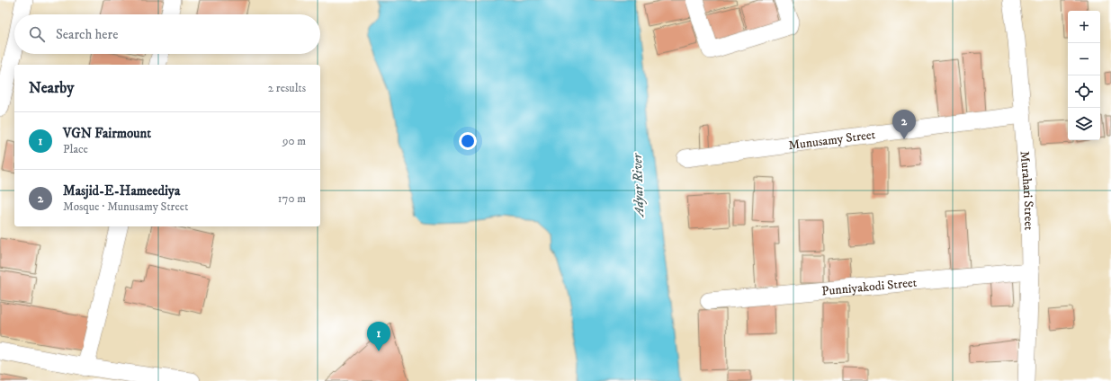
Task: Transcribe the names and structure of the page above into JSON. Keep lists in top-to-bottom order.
{
  "streets": {
    "street": ["Munusamy Street", "Murahari Street", "Punniyakodi Street"]
  },
  "crossings": [
    ["Munusamy Street", "Murahari Street"],
    ["Murahari Street", "Punniyakodi Street"]
  ],
  "water": ["Adyar River"],
  "page": {
    "map_buttons": ["+", "−"],
    "search": "Search here",
    "heading": ["Nearby", "2 results"],
    "pins": ["2", "1"],
    "list": [
      {
        "mark": "1",
        "name": "VGN Fairmount",
        "note": "Place",
        "value": "90 m"
      },
      {
        "mark": "2",
        "name": "Masjid-E-Hameediya",
        "note": "Mosque · Munusamy Street",
        "value": "170 m"
      }
    ]
  }
}
